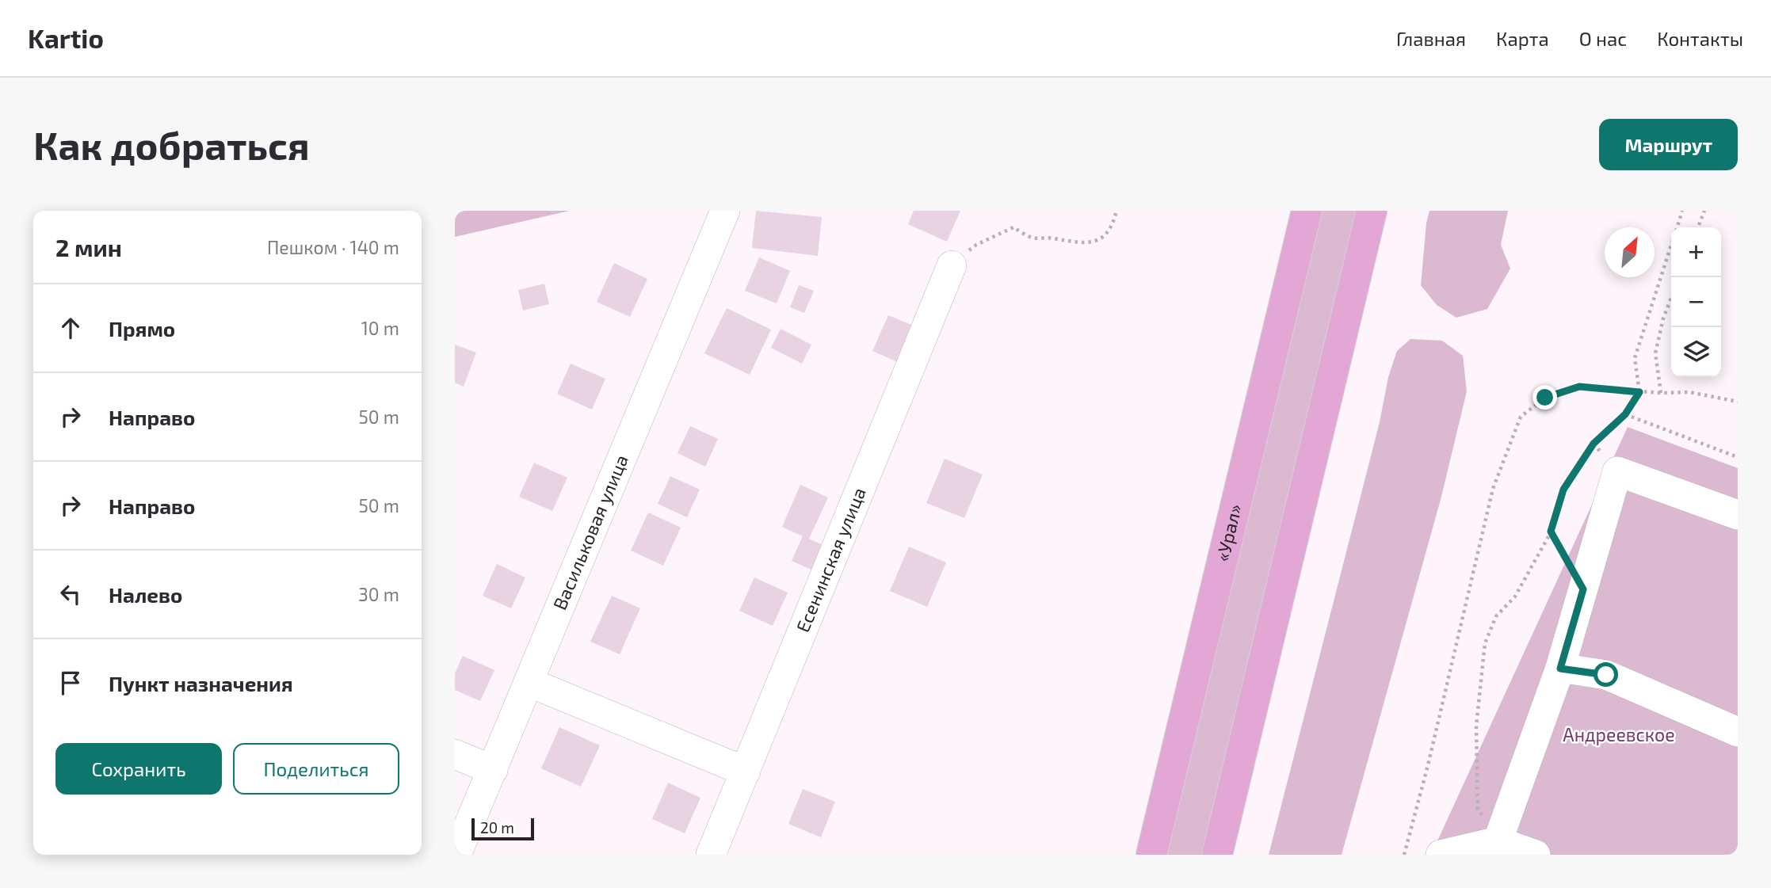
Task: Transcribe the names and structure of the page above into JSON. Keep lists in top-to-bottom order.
{
  "streets": {
    "main road": ["«Урал»"],
    "street": ["Васильковая улица", "Есенинская улица"]
  },
  "parks": ["Андреевское"],
  "scale_bar": "20 m",
  "north": "top right",
  "page": {
    "header": "Kartio",
    "nav": [
      "Главная",
      "Карта",
      "О нас",
      "Контакты"
    ],
    "buttons": [
      "Маршрут",
      ["Сохранить", "Поделиться"]
    ],
    "title": "Как добраться",
    "heading": ["2 мин", "Пешком · 140 m"],
    "map_buttons": ["+", "−"],
    "list": [
      ["Прямо", "10 m"],
      ["Направо", "50 m"],
      ["Направо", "50 m"],
      ["Налево", "30 m"],
      "Пункт назначения"
    ],
    "scale": "20 m"
  }
}
